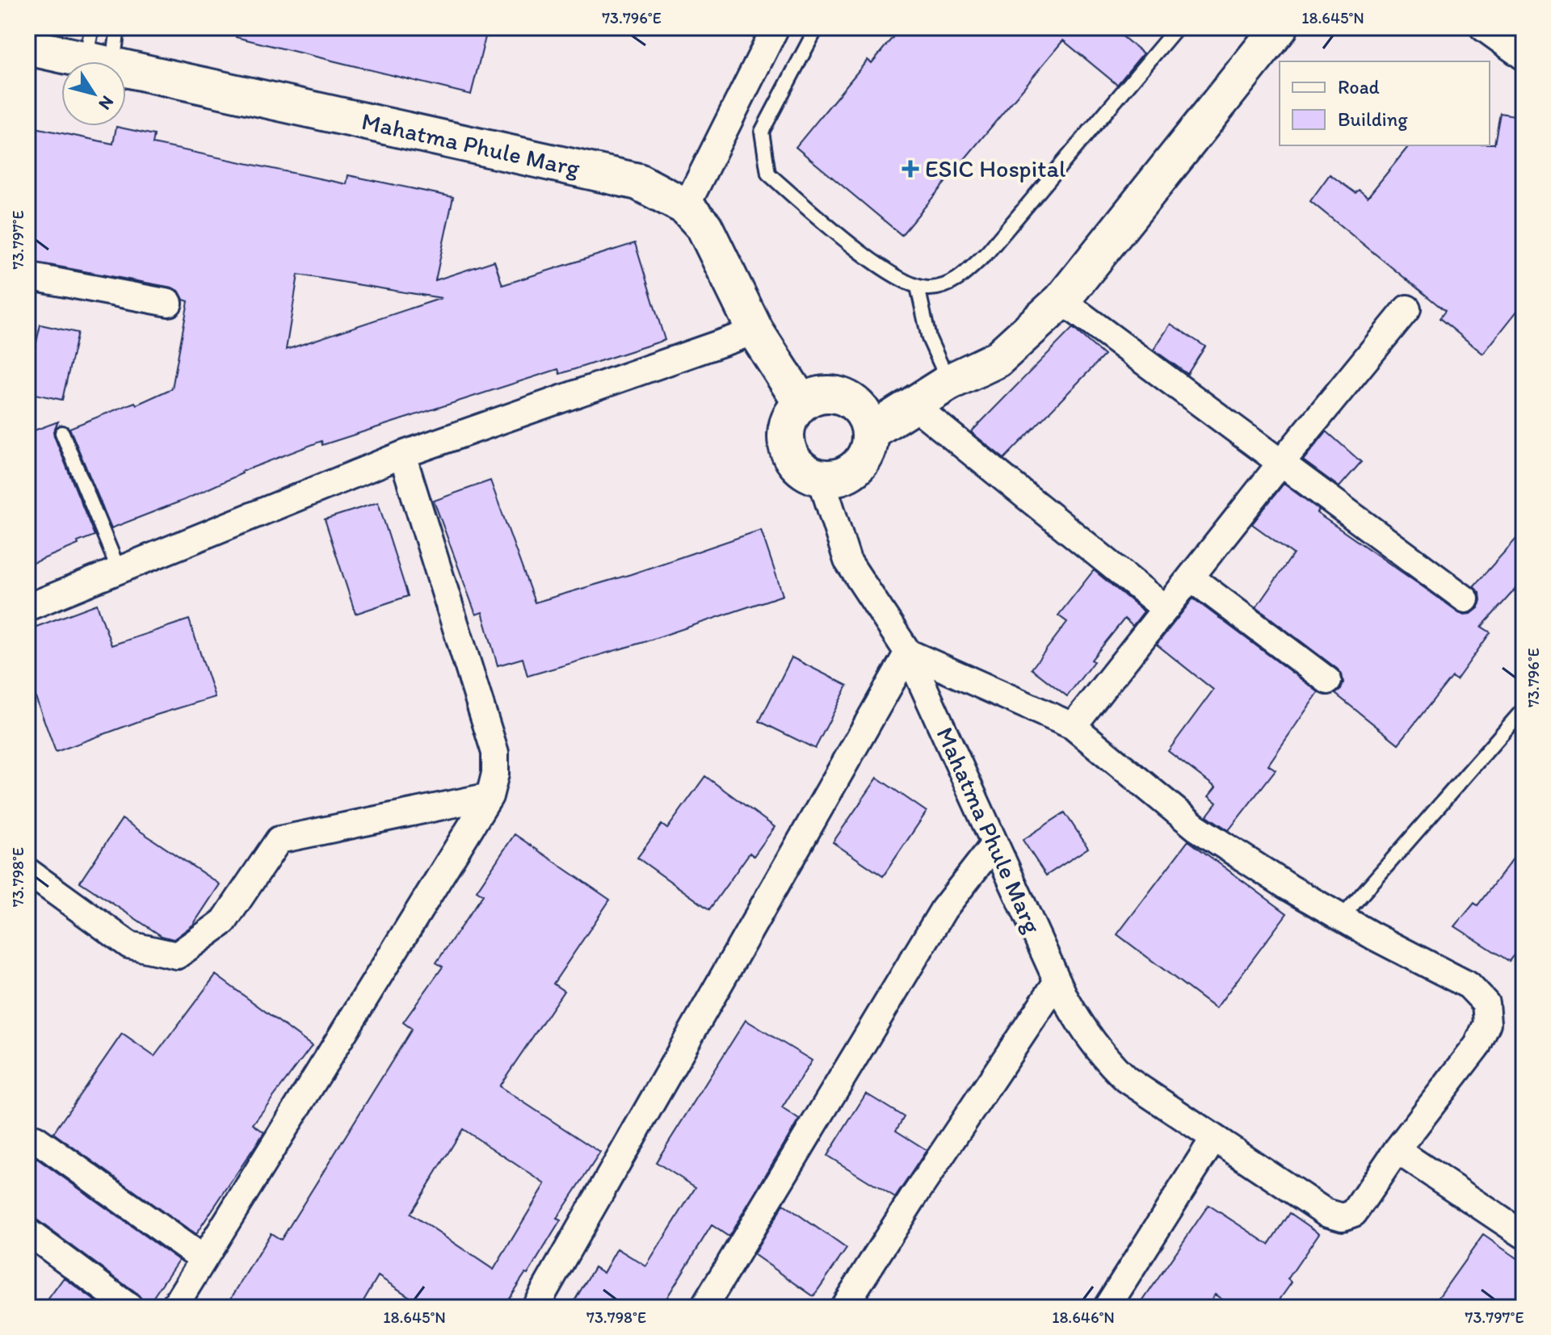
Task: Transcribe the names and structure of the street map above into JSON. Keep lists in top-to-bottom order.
{
  "streets": {
    "street": ["Mahatma Phule Marg"]
  },
  "places": {
    "health": ["ESIC Hospital"]
  },
  "legend": ["Road", "Building"],
  "north": "bottom right",
  "coordinates": [
    "73.796°E",
    "18.645°N",
    "73.797°E",
    "73.798°E",
    "18.646°N"
  ]
}
